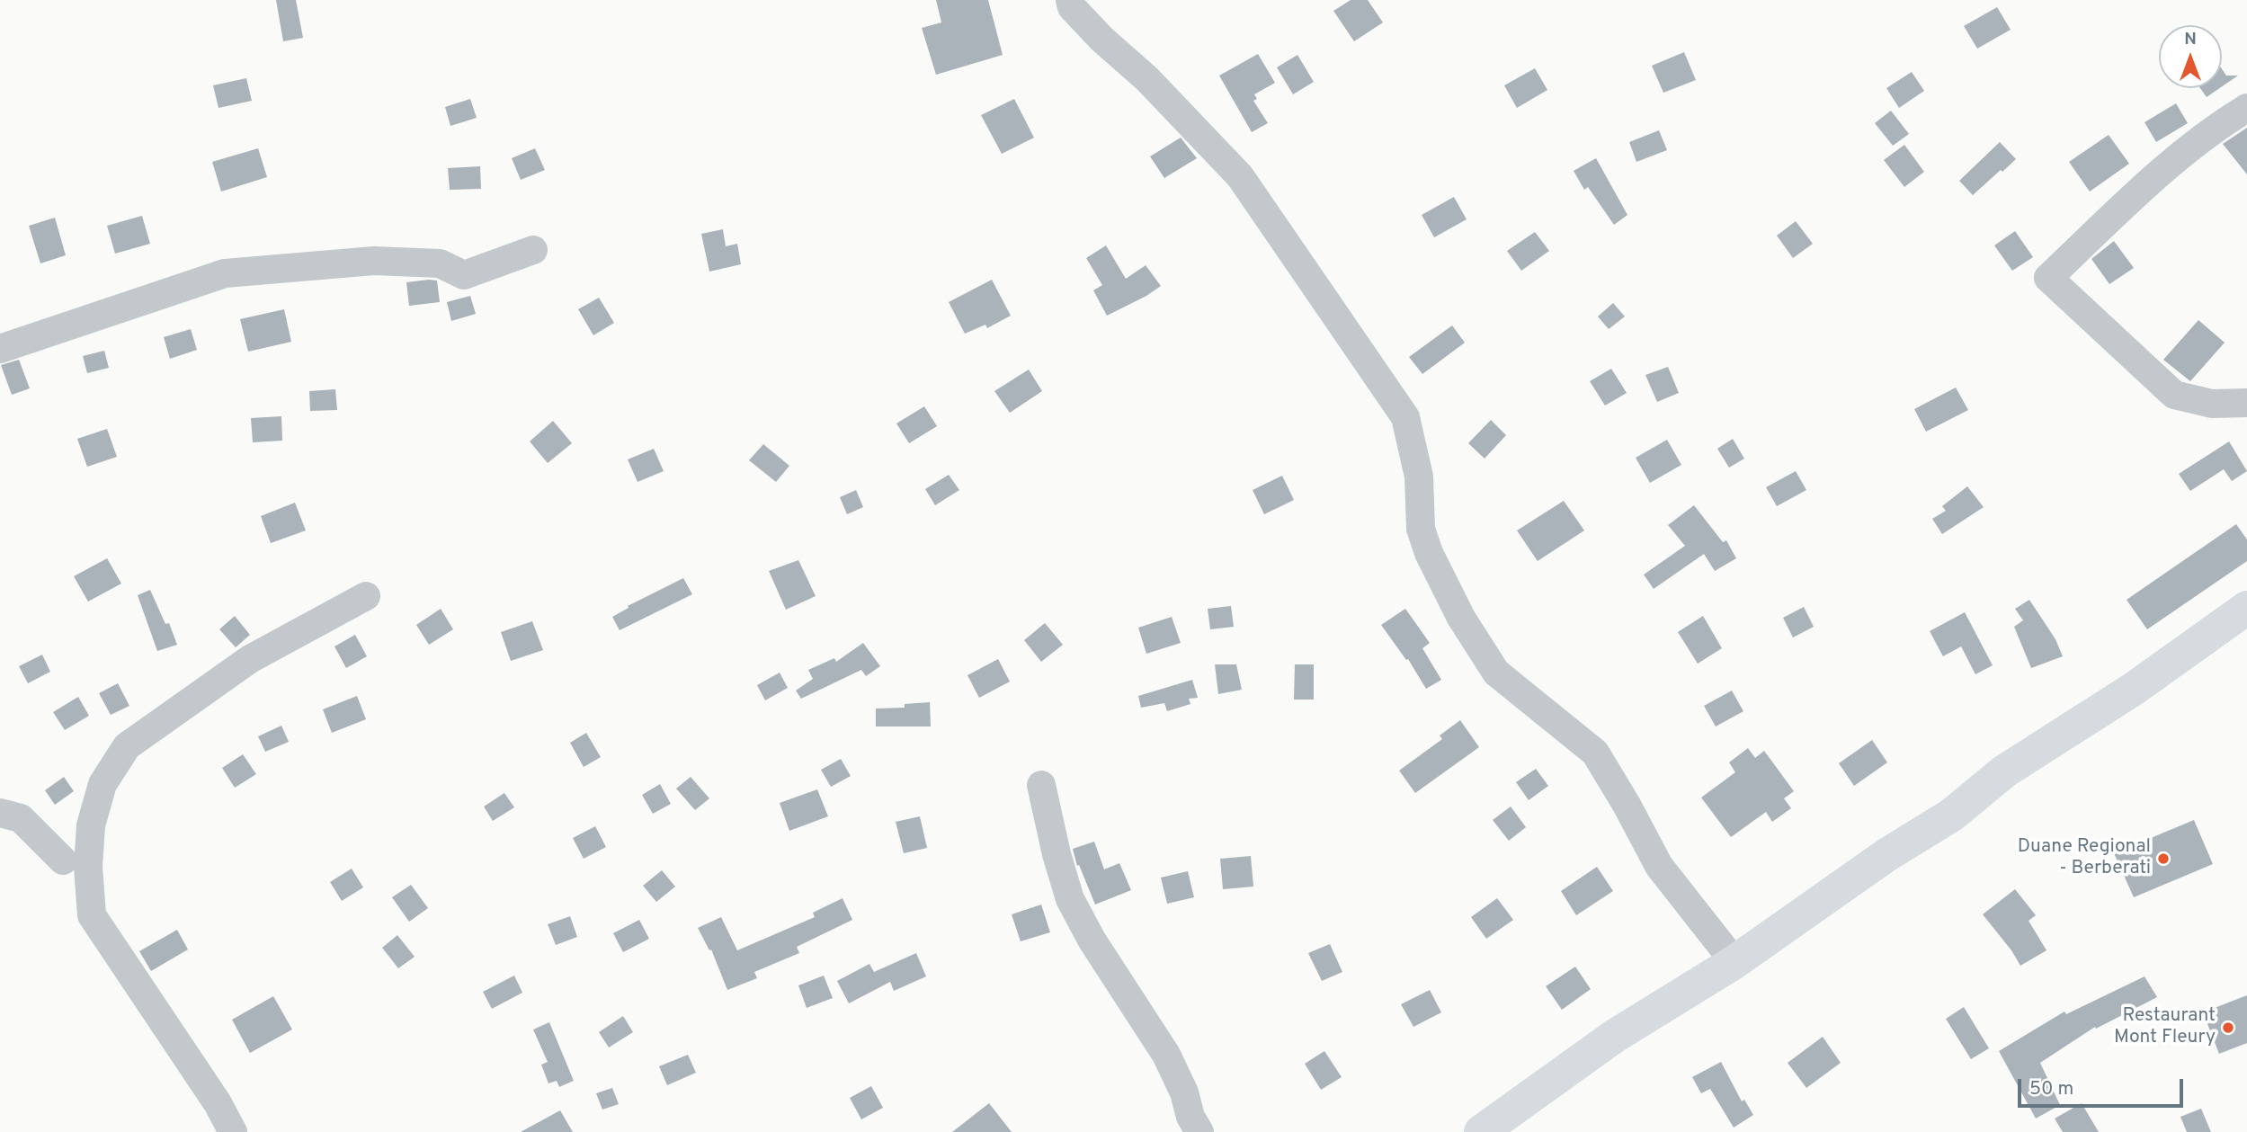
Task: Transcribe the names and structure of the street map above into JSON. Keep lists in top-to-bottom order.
{
  "places": ["Duane Regional - Berberati", "Restaurant Mont Fleury"],
  "scale_bar": "50 m",
  "north": "top"
}
